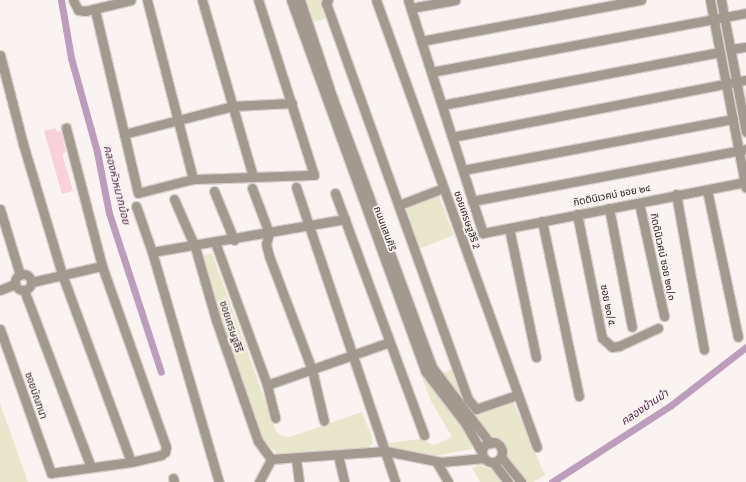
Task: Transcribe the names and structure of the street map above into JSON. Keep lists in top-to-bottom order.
{
  "streets": {
    "street": [
      "กิตตินิเวศน์ ซอย ๒๔",
      "ซอยเศรษฐสิริ 2",
      "ถนนแสนศิริ",
      "กิตตินิเวศน์ ซอย ๒๓/๓",
      "ซอย ๒๓/๕",
      "ซอยเศรษฐสิริ",
      "ซอยมัณฑนา"
    ]
  },
  "crossings": [
    ["กิตตินิเวศน์ ซอย ๒๔", "กิตตินิเวศน์ ซอย ๒๓/๓"],
    ["กิตตินิเวศน์ ซอย ๒๔", "ซอย ๒๓/๕"]
  ],
  "water": ["คลองหัวหมากน้อย", "คลองบ้านม้า"]
}
